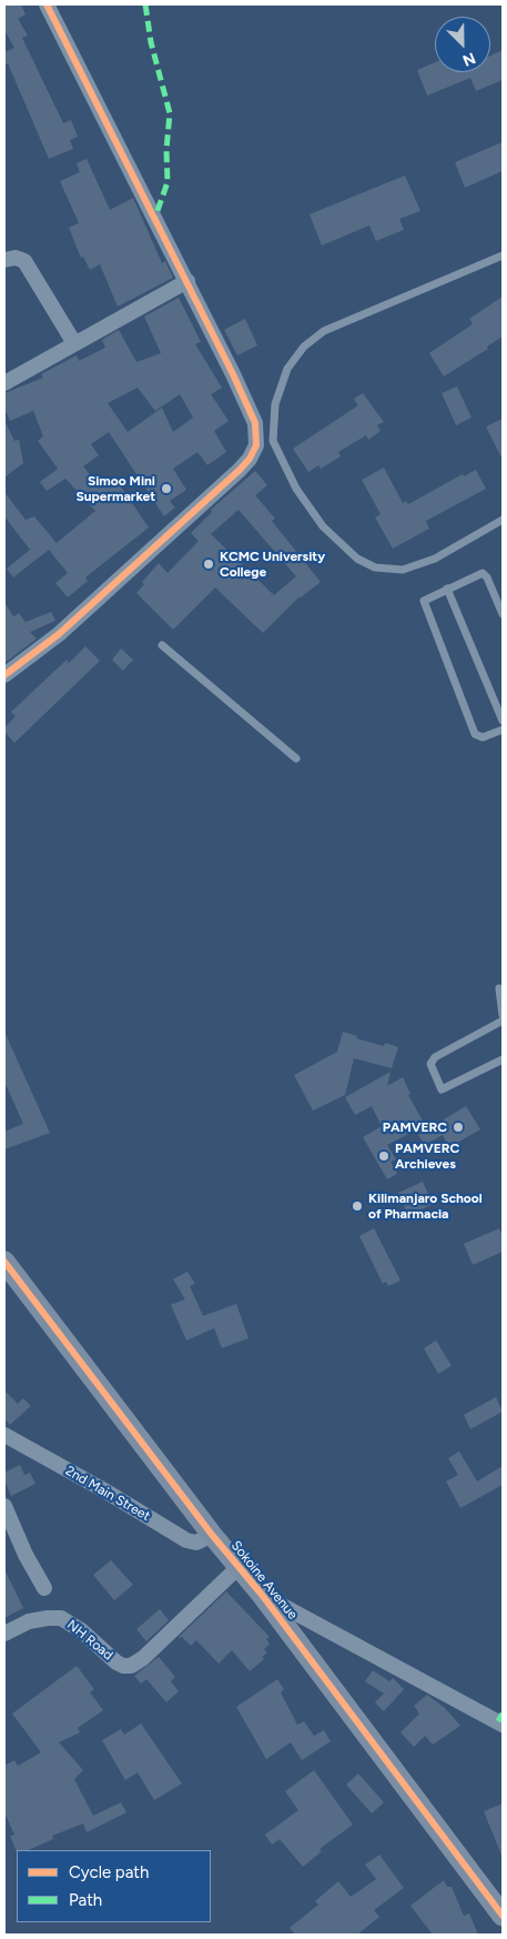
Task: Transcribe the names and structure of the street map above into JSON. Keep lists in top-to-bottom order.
{
  "streets": {
    "street": ["2nd Main Street", "Sokoine Avenue", "NH Road"]
  },
  "crossings": [
    ["2nd Main Street", "Sokoine Avenue"],
    ["Sokoine Avenue", "NH Road"]
  ],
  "places": [
    "Simoo Mini Supermarket",
    "KCMC University College",
    "PAMVERC",
    "PAMVERC Archieves",
    "Kilimanjaro School of Pharmacia"
  ],
  "legend": ["Cycle path", "Path"],
  "north": "bottom right"
}
